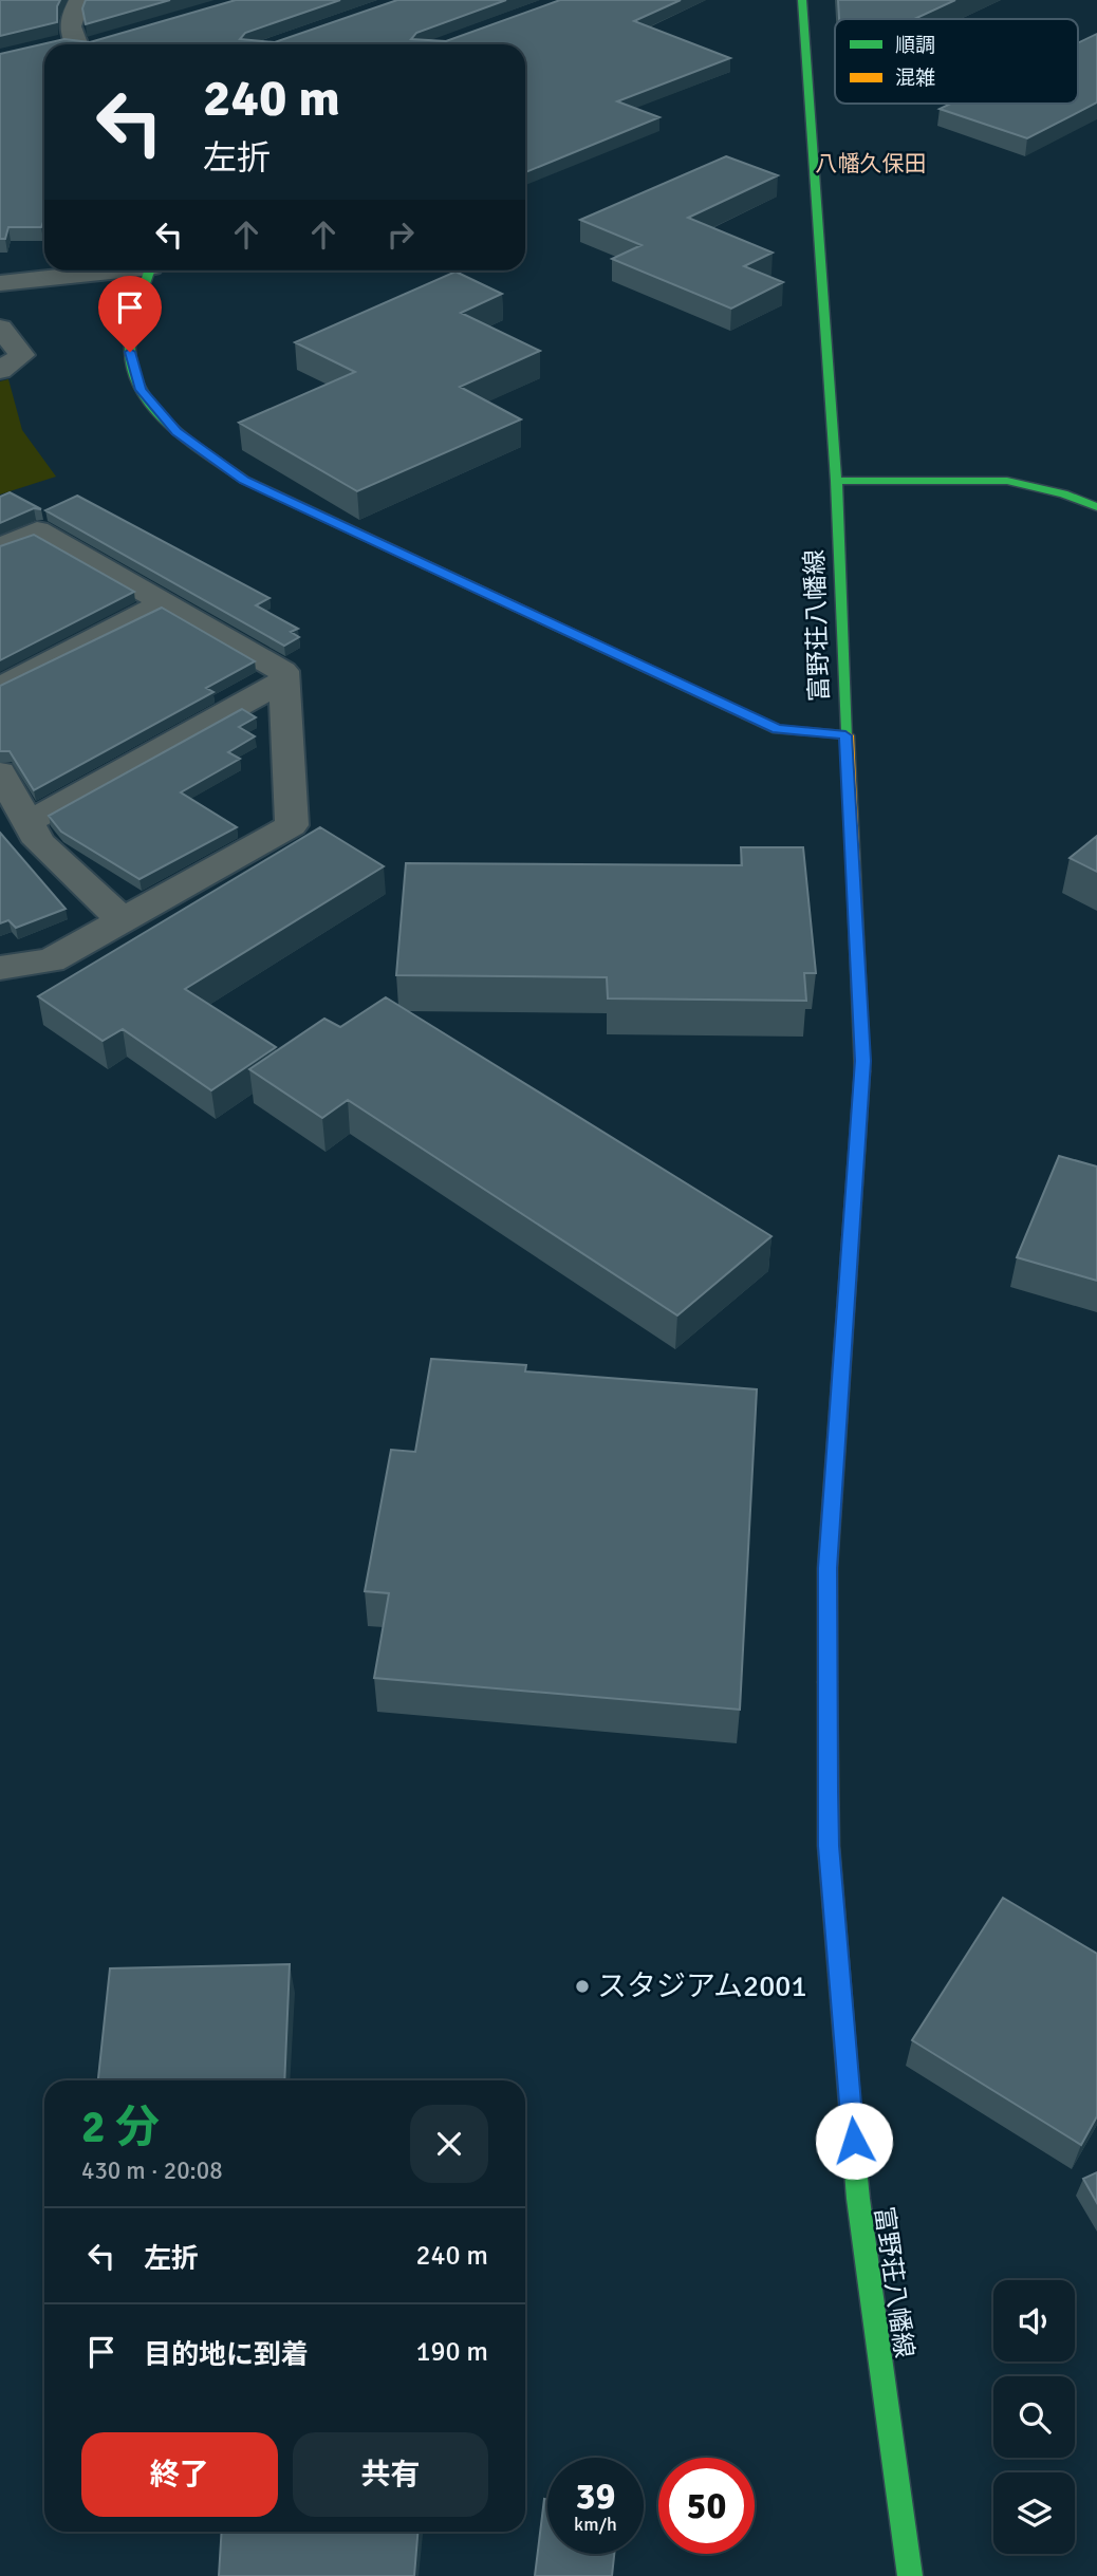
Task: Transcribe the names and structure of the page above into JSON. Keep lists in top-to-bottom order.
{
  "streets": {
    "main road": ["富野荘八幡線"]
  },
  "districts": ["八幡久保田"],
  "places": ["スタジアム2001"],
  "legend": ["順調", "混雑"],
  "page": {
    "turn": ["240 m", "左折"],
    "heading": ["2 分", "430 m · 20:08"],
    "list": [
      {
        "name": "左折",
        "value": "240 m"
      },
      {
        "name": "目的地に到着",
        "value": "190 m"
      }
    ],
    "buttons": ["終了", "共有"],
    "speed": "39 km/h",
    "limit": "50"
  }
}
